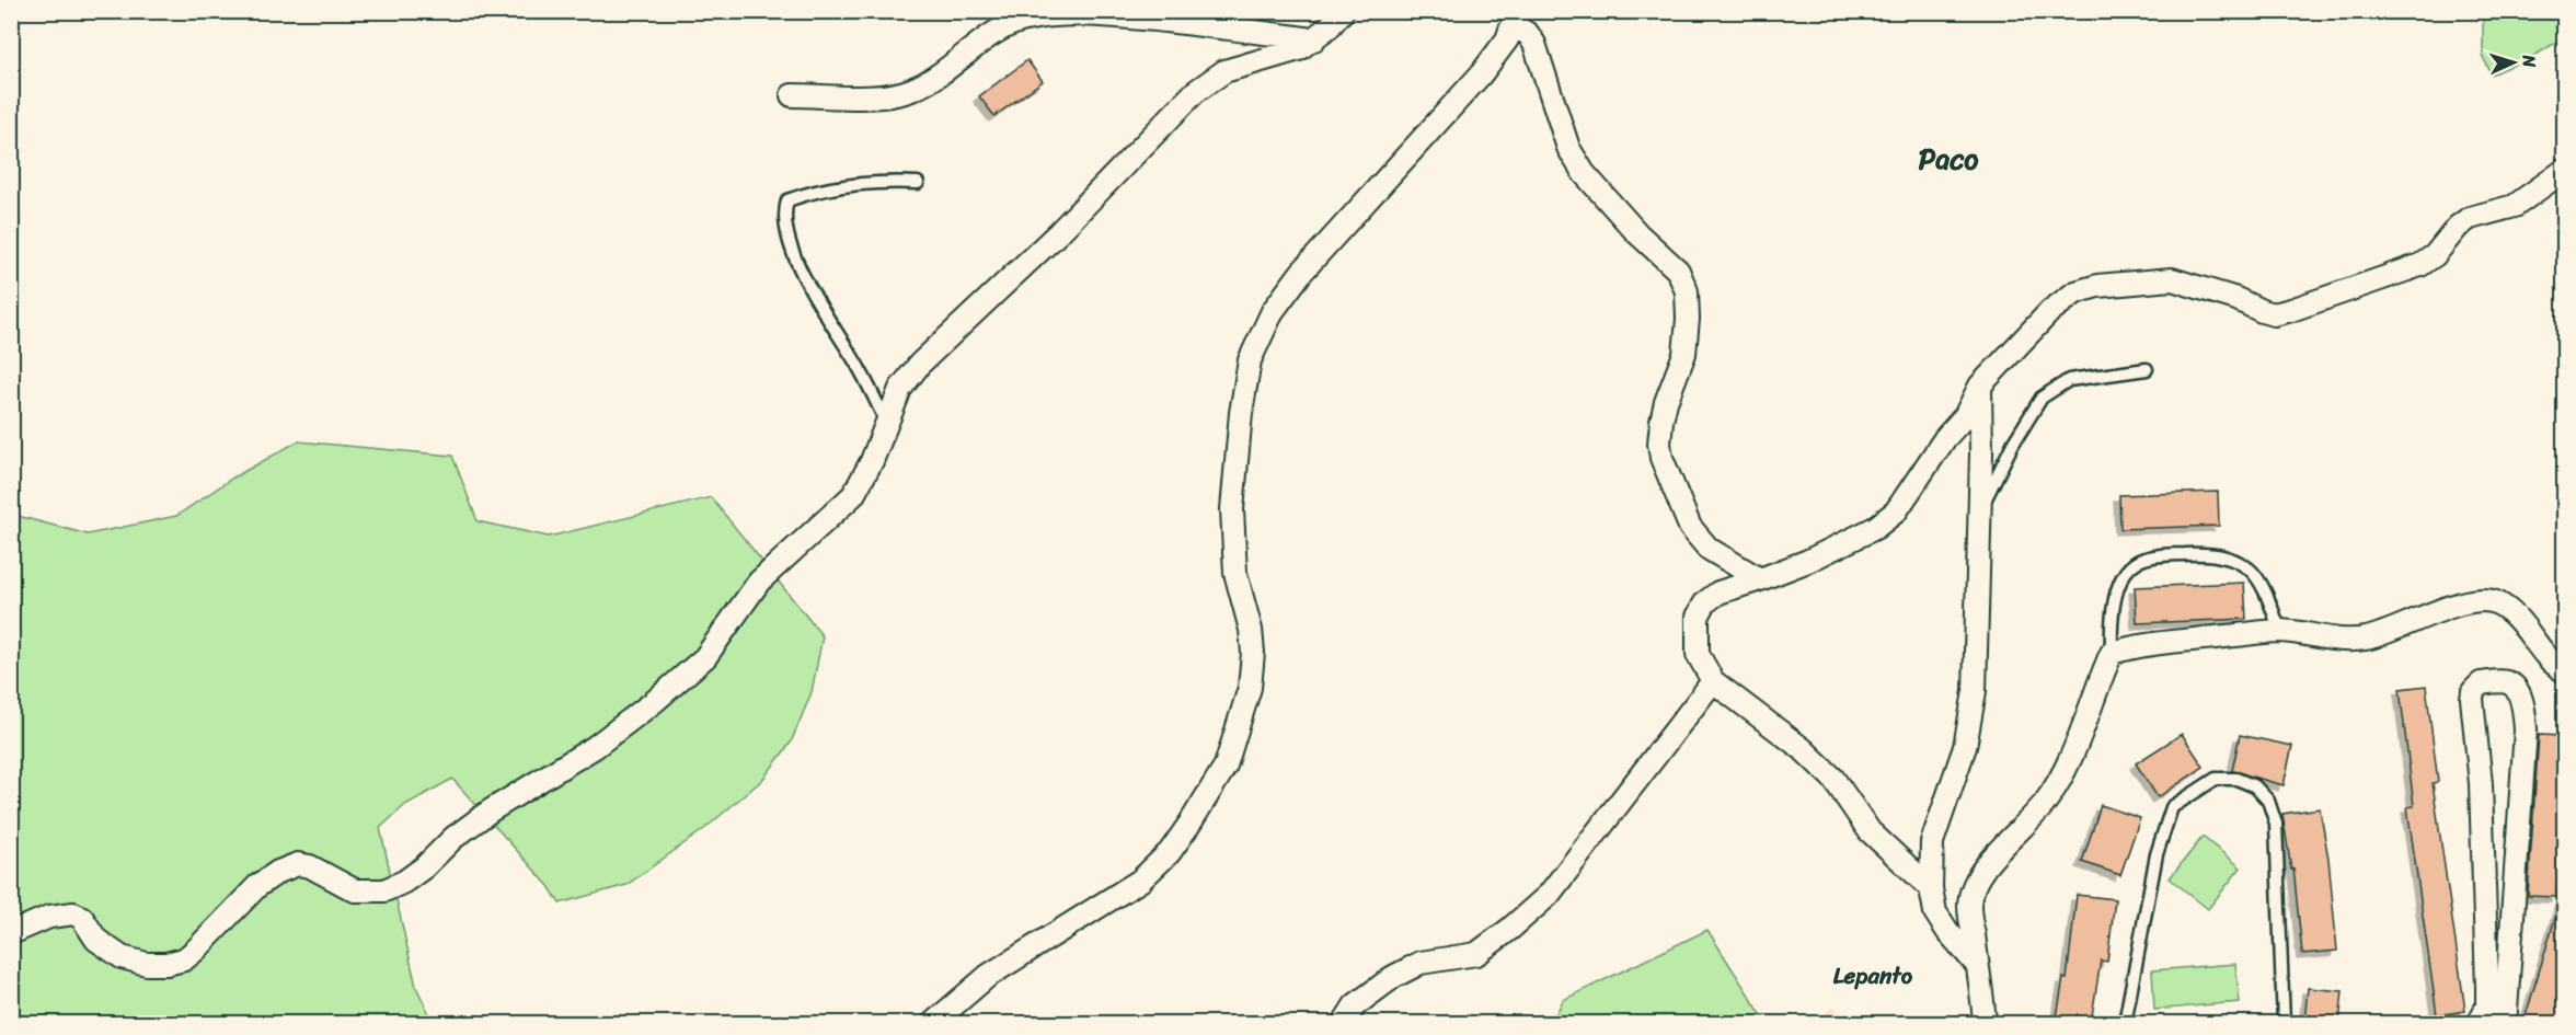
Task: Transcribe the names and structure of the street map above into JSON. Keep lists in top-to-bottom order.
{
  "districts": ["Paco", "Lepanto"],
  "north": "right"
}
